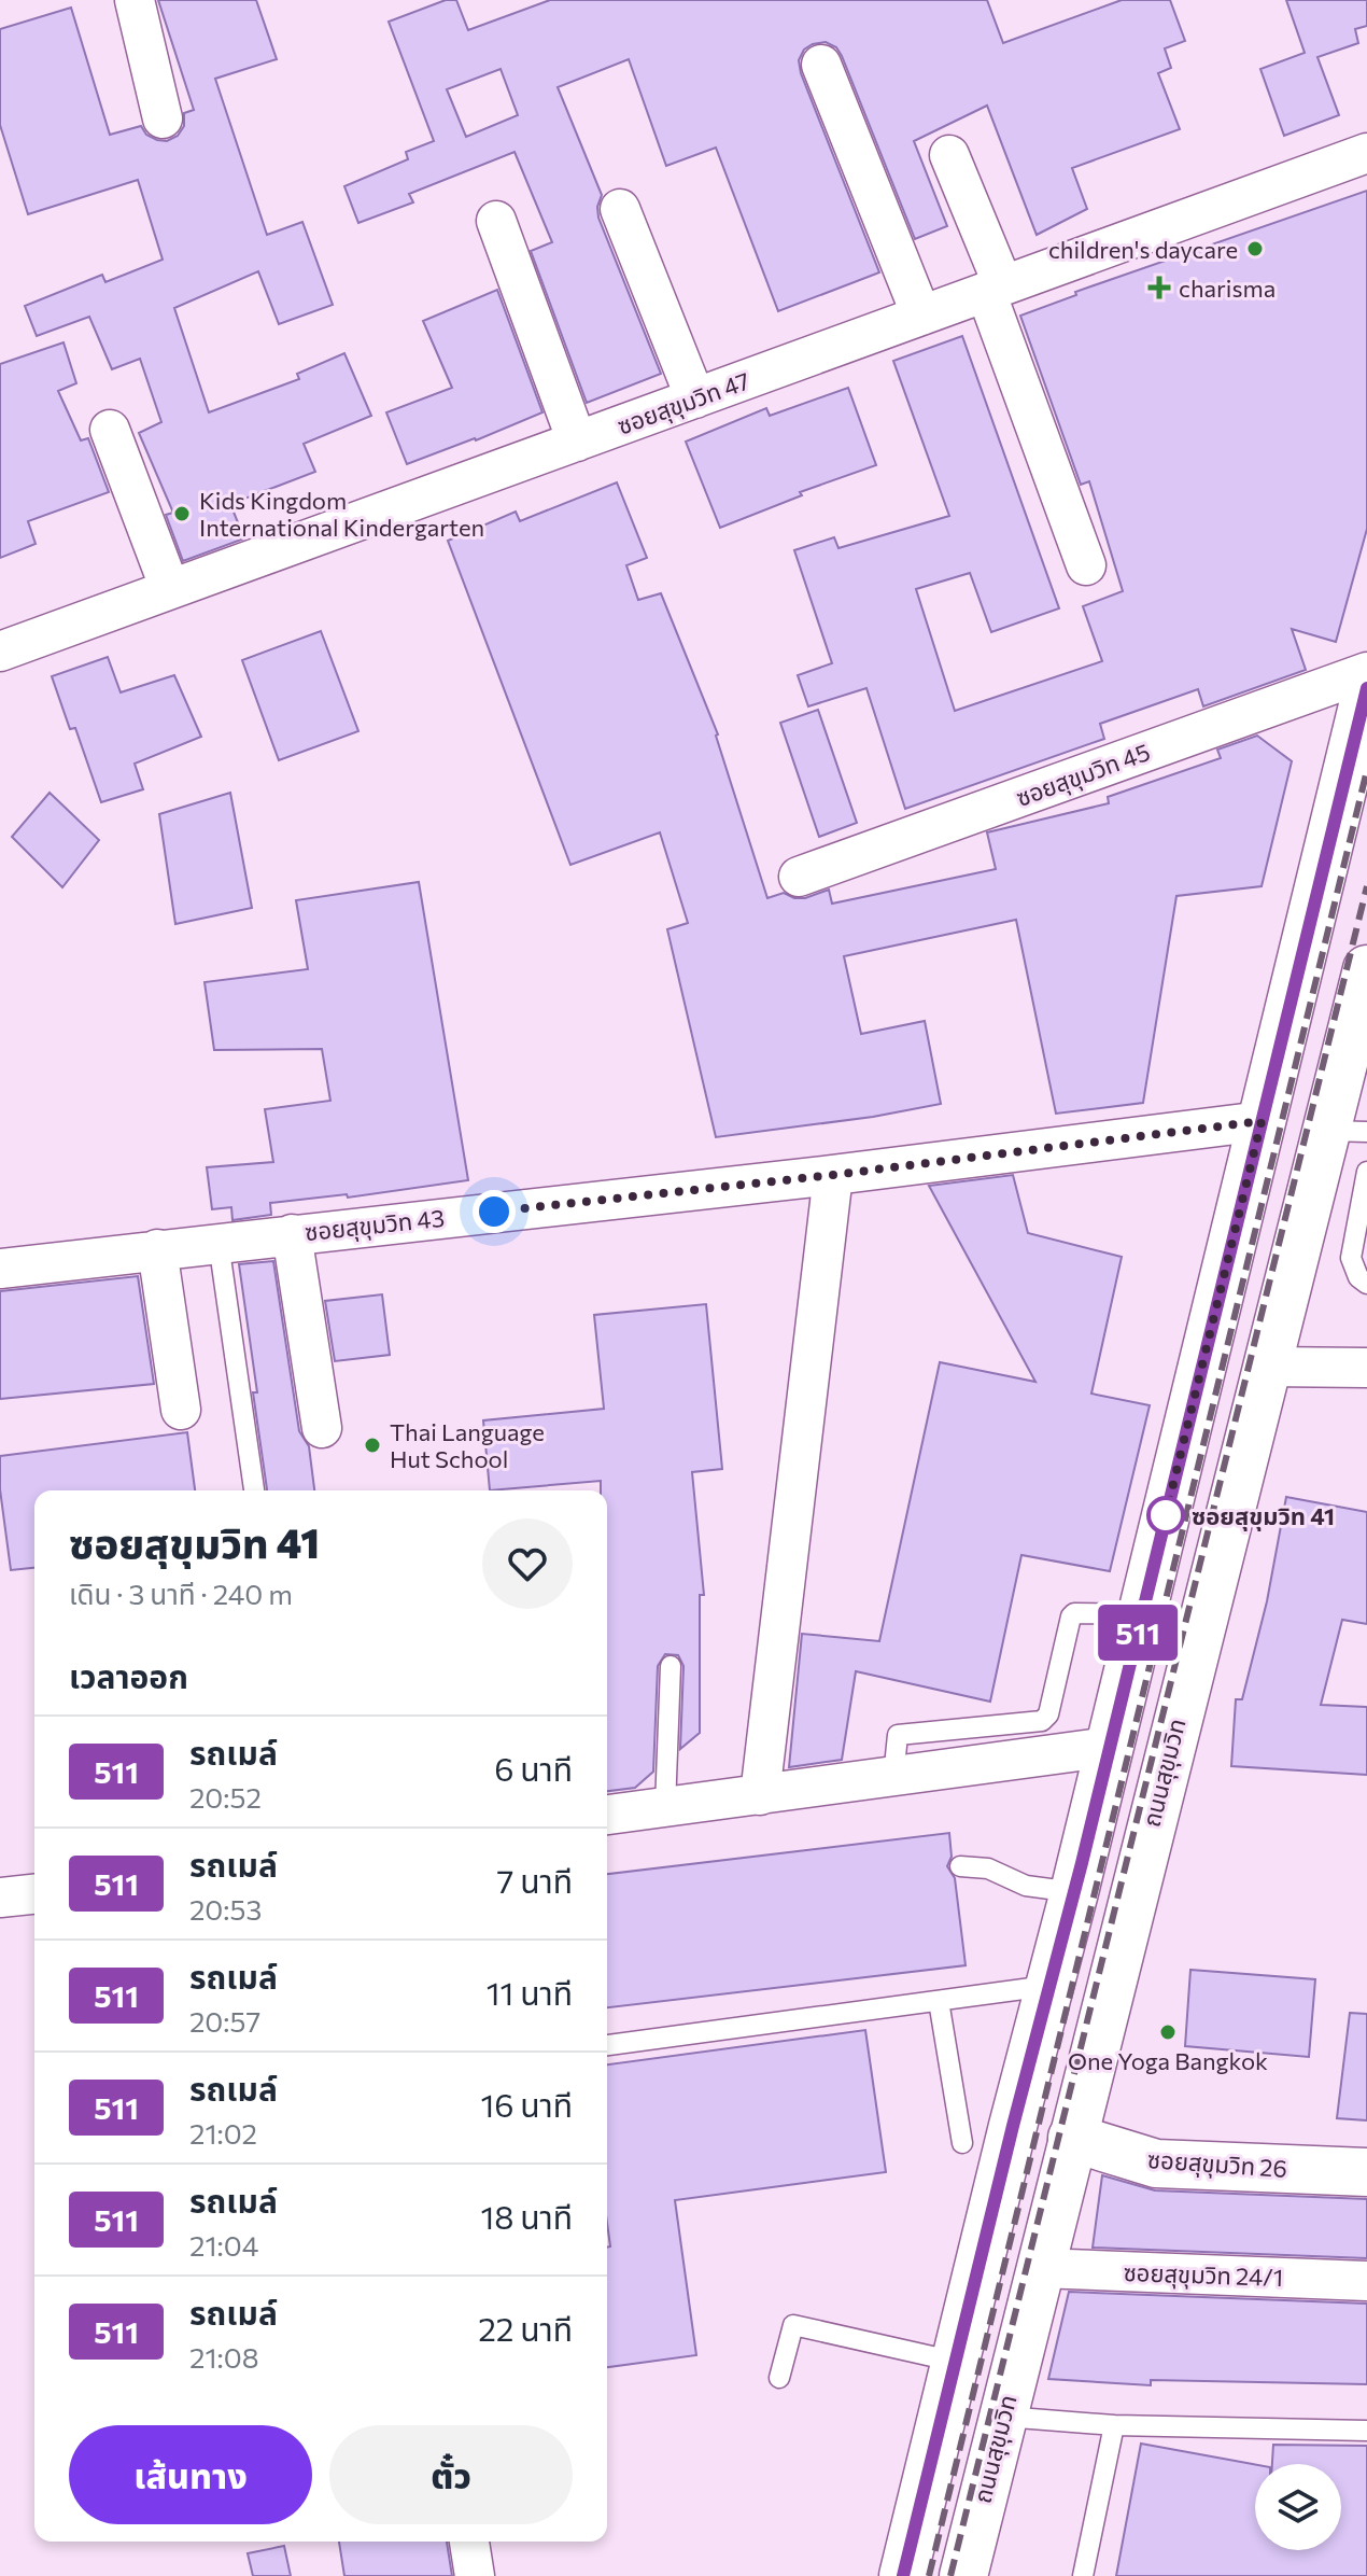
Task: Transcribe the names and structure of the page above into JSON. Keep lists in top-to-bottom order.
{
  "streets": {
    "main road": ["ถนนสุขุมวิท", "ซอยสุขุมวิท 26"],
    "street": [
      "ซอยสุขุมวิท 47",
      "ซอยสุขุมวิท 45",
      "ซอยสุขุมวิท 43",
      "ซอยสุขุมวิท 24/1"
    ]
  },
  "crossings": [
    ["ถนนสุขุมวิท", "ซอยสุขุมวิท 26"],
    ["ถนนสุขุมวิท", "ซอยสุขุมวิท 24/1"]
  ],
  "places": {
    "other": [
      "children's daycare",
      "Kids Kingdom International Kindergarten",
      "Thai Language Hut School",
      "ซอยสุขุมวิท 41",
      "One Yoga Bangkok"
    ],
    "health": ["charisma"]
  },
  "lines": ["bus line 511"],
  "page": {
    "on_map": "511",
    "heading": [
      ["ซอยสุขุมวิท 41", "เดิน · 3 นาที · 240 m"],
      "เวลาออก"
    ],
    "list": [
      {
        "mark": "511",
        "name": "รถเมล์",
        "note": "20:52",
        "value": "6 นาที"
      },
      {
        "mark": "511",
        "name": "รถเมล์",
        "note": "20:53",
        "value": "7 นาที"
      },
      {
        "mark": "511",
        "name": "รถเมล์",
        "note": "20:57",
        "value": "11 นาที"
      },
      {
        "mark": "511",
        "name": "รถเมล์",
        "note": "21:02",
        "value": "16 นาที"
      },
      {
        "mark": "511",
        "name": "รถเมล์",
        "note": "21:04",
        "value": "18 นาที"
      },
      {
        "mark": "511",
        "name": "รถเมล์",
        "note": "21:08",
        "value": "22 นาที"
      }
    ],
    "buttons": ["เส้นทาง", "ตั๋ว"]
  }
}
